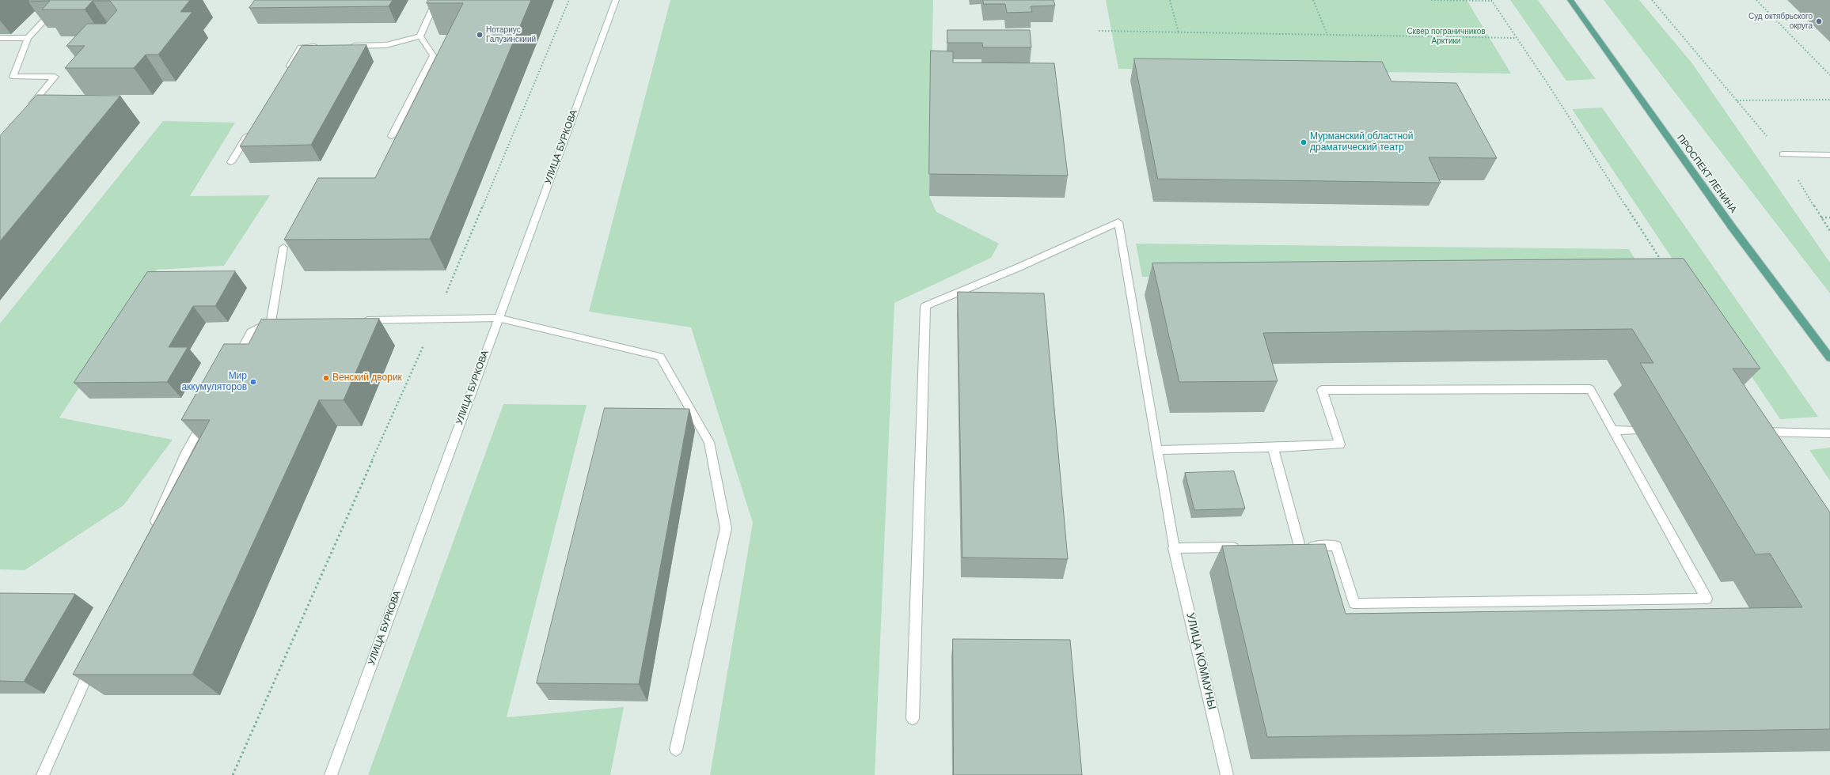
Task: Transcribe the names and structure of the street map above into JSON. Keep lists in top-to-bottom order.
{
  "streets": {
    "main road": ["ПРОСПЕКТ ЛЕНИНА"],
    "street": ["УЛИЦА БУРКОВА", "УЛИЦА КОММУНЫ"]
  },
  "parks": ["Сквер пограничников Арктики"],
  "places": [
    "Суд октябрьского округа",
    "Нотариус Галузинскиий",
    "Мурманский областной драматический театр",
    "Венский дворик",
    "Мир аккумуляторов"
  ]
}
